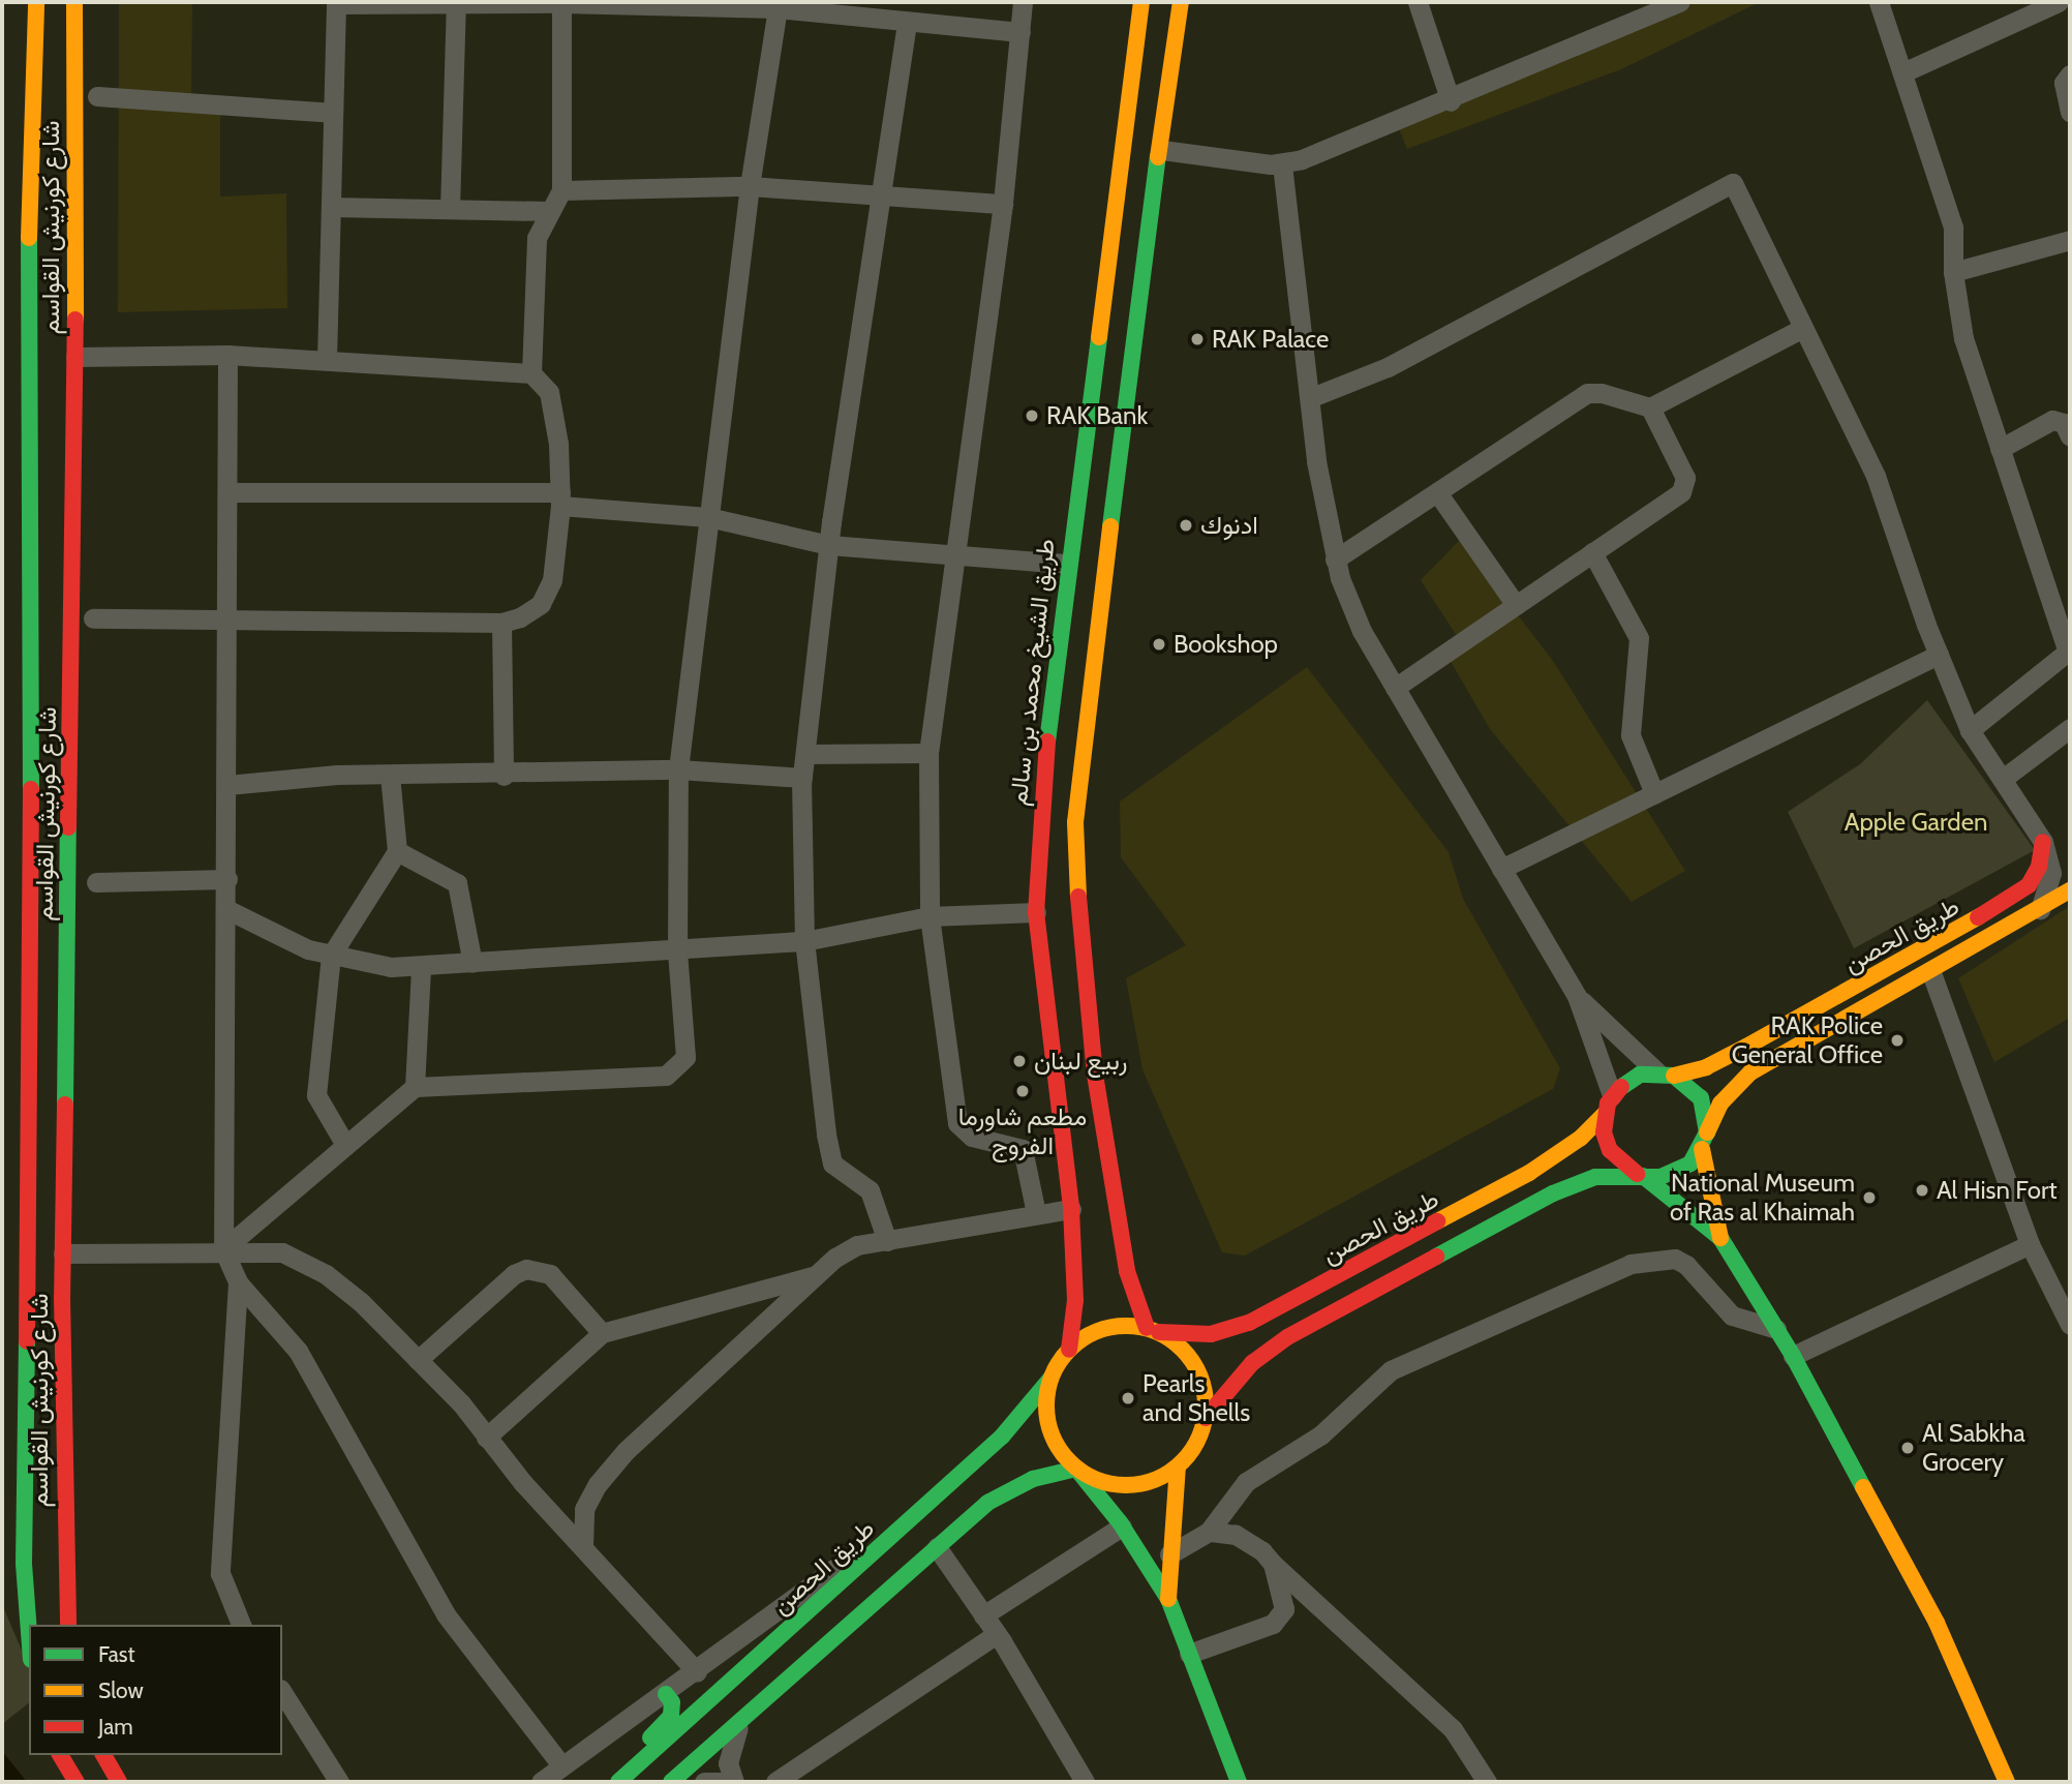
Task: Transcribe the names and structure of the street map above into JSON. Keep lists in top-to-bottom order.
{
  "streets": {
    "main road": ["شارع كورنيش القواسم", "طريق الشيخ محمد بن سالم", "طريق الحصن"]
  },
  "crossings": [
    ["طريق الشيخ محمد بن سالم", "طريق الحصن"]
  ],
  "parks": ["Apple Garden"],
  "places": [
    "RAK Palace",
    "RAK Bank",
    "ادنوك",
    "Bookshop",
    "RAK Police General Office",
    "ربيع لبنان",
    "مطعم شاورما الفروج",
    "Al Hisn Fort",
    "National Museum of Ras al Khaimah",
    "Pearls and Shells",
    "Al Sabkha Grocery"
  ],
  "legend": ["Fast", "Slow", "Jam"]
}
